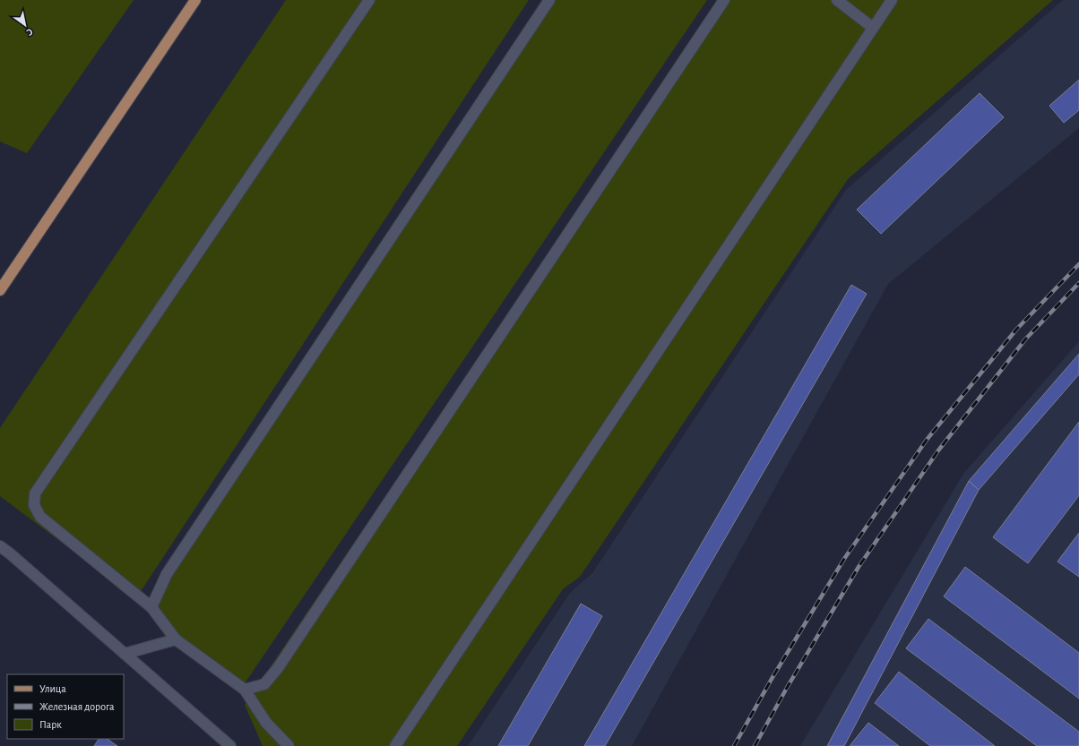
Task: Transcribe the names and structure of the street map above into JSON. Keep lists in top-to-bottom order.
{
  "legend": ["Улица", "Железная дорога", "Парк"],
  "north": "bottom right"
}
